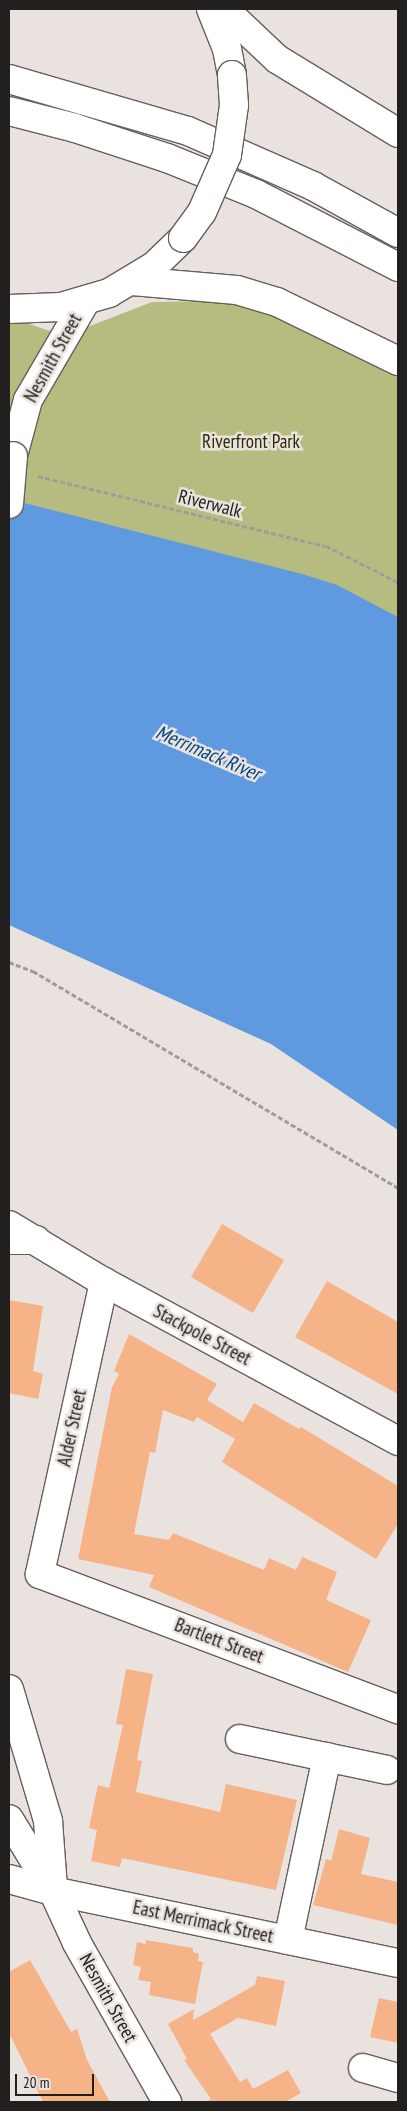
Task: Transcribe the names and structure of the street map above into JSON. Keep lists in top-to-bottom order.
{
  "streets": {
    "main road": [
      "Nesmith Street",
      "Stackpole Street",
      "Alder Street",
      "Bartlett Street",
      "East Merrimack Street"
    ],
    "path": ["Riverwalk"]
  },
  "crossings": [
    ["Nesmith Street", "East Merrimack Street"],
    ["Stackpole Street", "Alder Street"],
    ["Alder Street", "Bartlett Street"]
  ],
  "water": ["Merrimack River"],
  "parks": ["Riverfront Park"],
  "scale_bar": "20 m"
}
